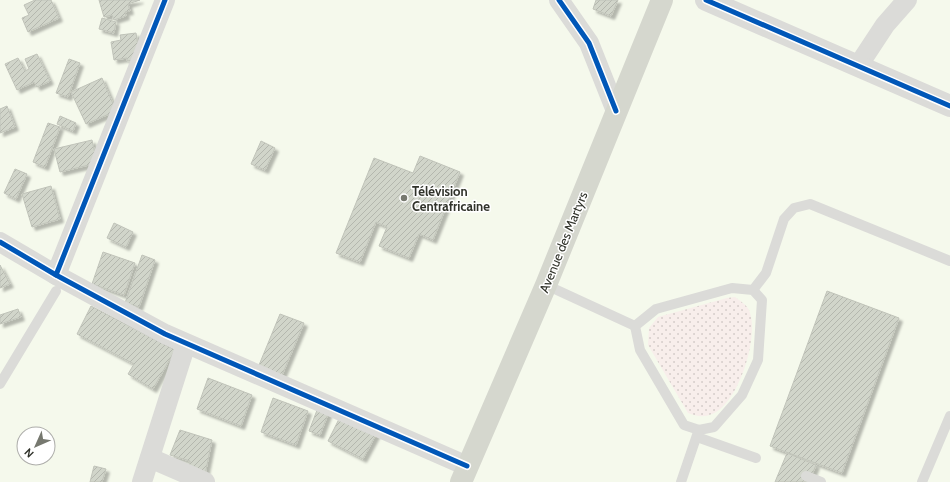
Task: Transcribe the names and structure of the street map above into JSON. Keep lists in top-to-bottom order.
{
  "streets": {
    "main road": ["Avenue des Martyrs"]
  },
  "places": ["Télévision Centrafricaine"],
  "north": "bottom left"
}
